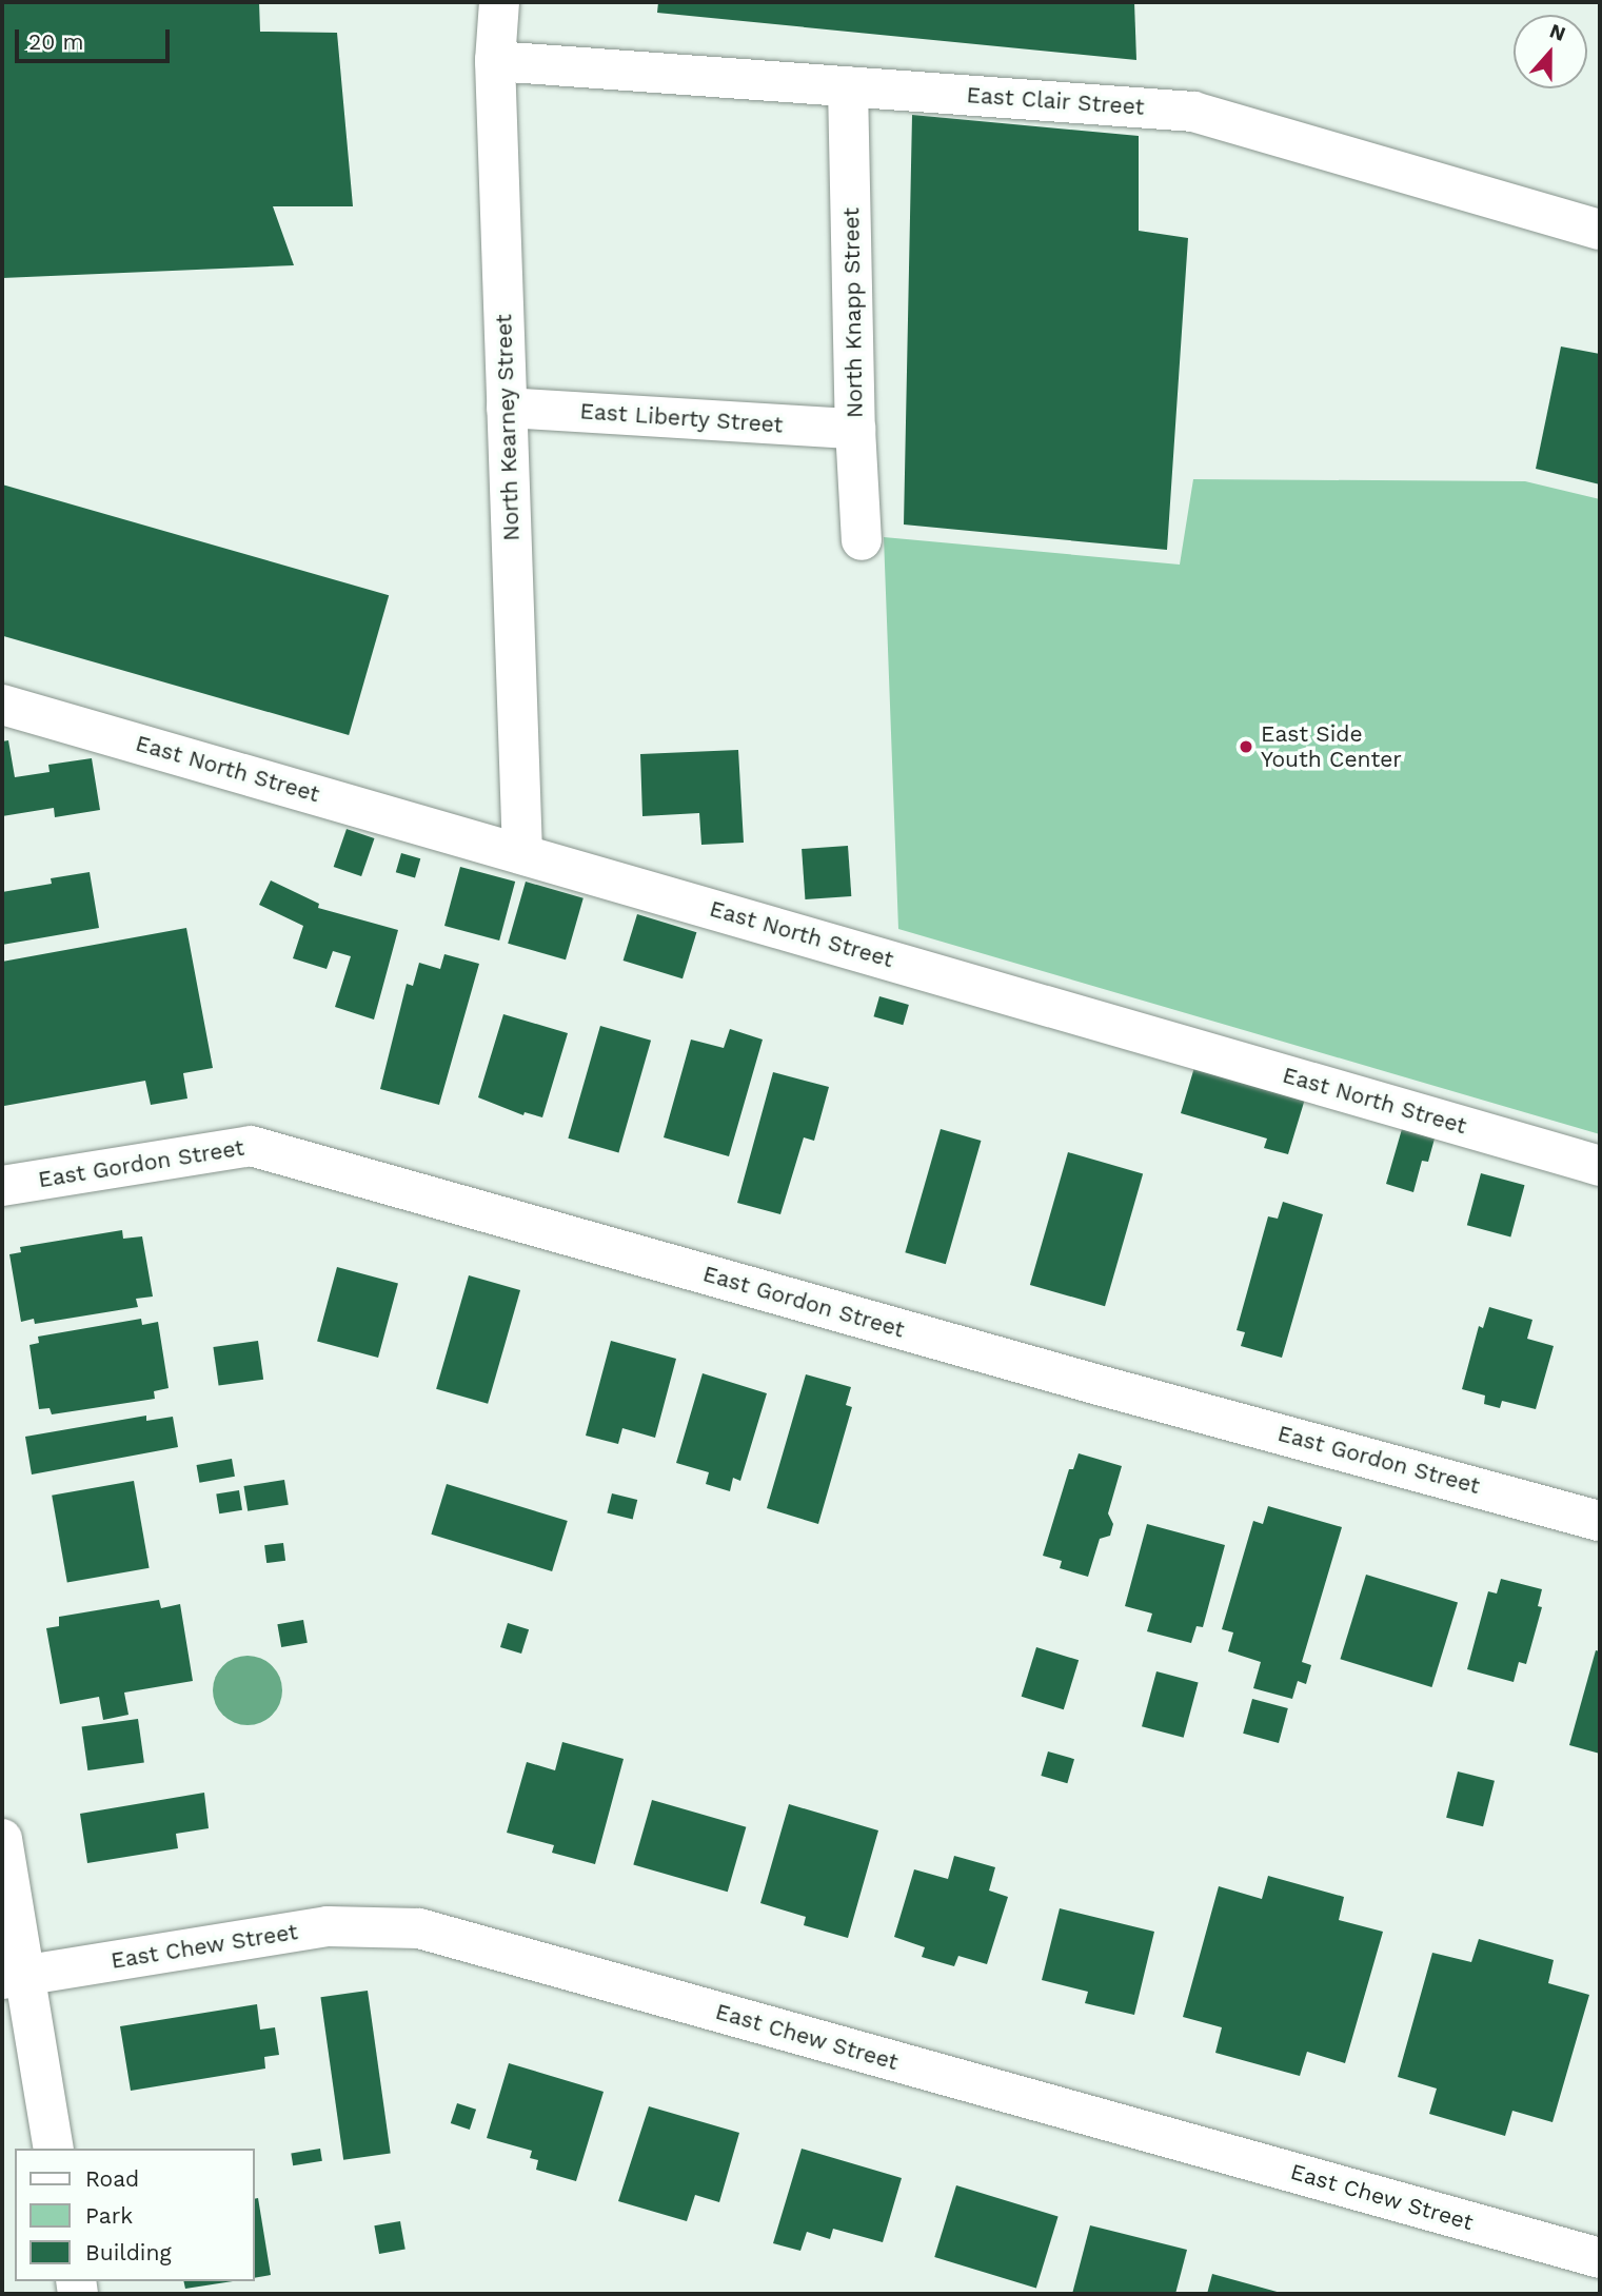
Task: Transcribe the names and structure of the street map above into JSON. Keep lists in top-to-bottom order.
{
  "streets": {
    "street": [
      "East Clair Street",
      "North Knapp Street",
      "East Liberty Street",
      "North Kearney Street",
      "East North Street",
      "East Gordon Street",
      "East Chew Street"
    ]
  },
  "crossings": [
    ["East Clair Street", "North Knapp Street"],
    ["East Clair Street", "North Kearney Street"],
    ["North Knapp Street", "East Liberty Street"],
    ["East Liberty Street", "North Kearney Street"],
    ["North Kearney Street", "East North Street"]
  ],
  "places": ["East Side Youth Center"],
  "legend": ["Road", "Park", "Building"],
  "scale_bar": "20 m",
  "north": "top"
}
